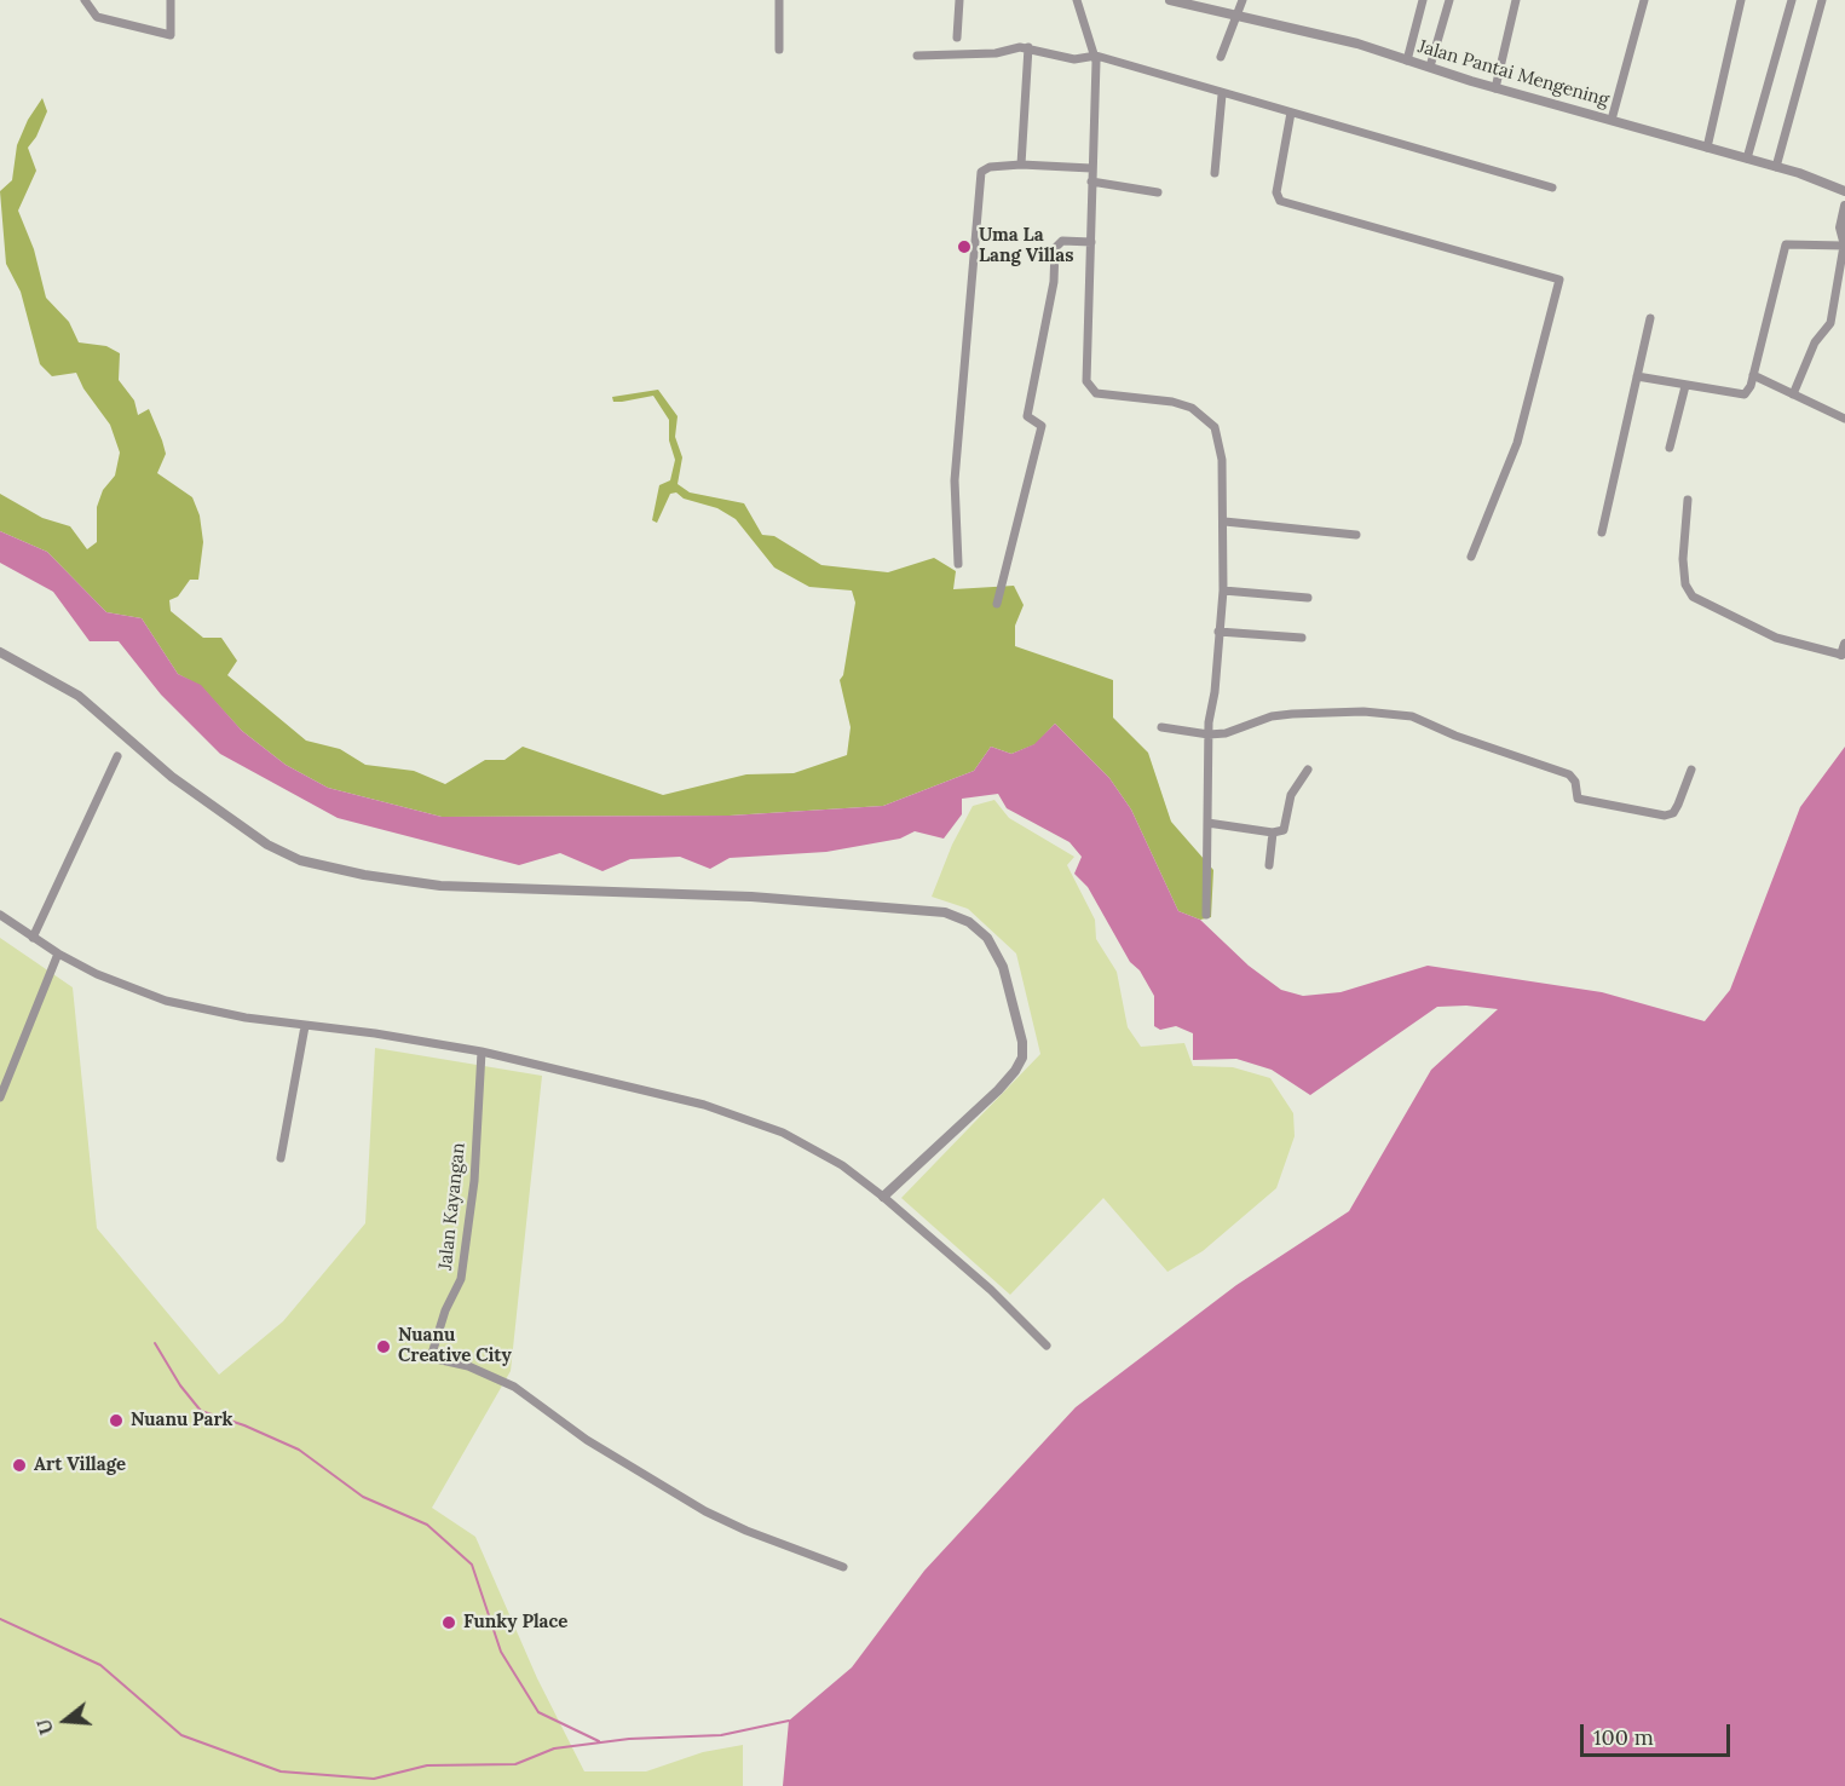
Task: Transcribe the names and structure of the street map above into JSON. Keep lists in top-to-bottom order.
{
  "streets": {
    "street": ["Jalan Pantai Mengening", "Jalan Kayangan"]
  },
  "places": [
    "Uma La Lang Villas",
    "Nuanu Creative City",
    "Nuanu Park",
    "Art Village",
    "Funky Place"
  ],
  "scale_bar": "100 m",
  "north": "left"
}
